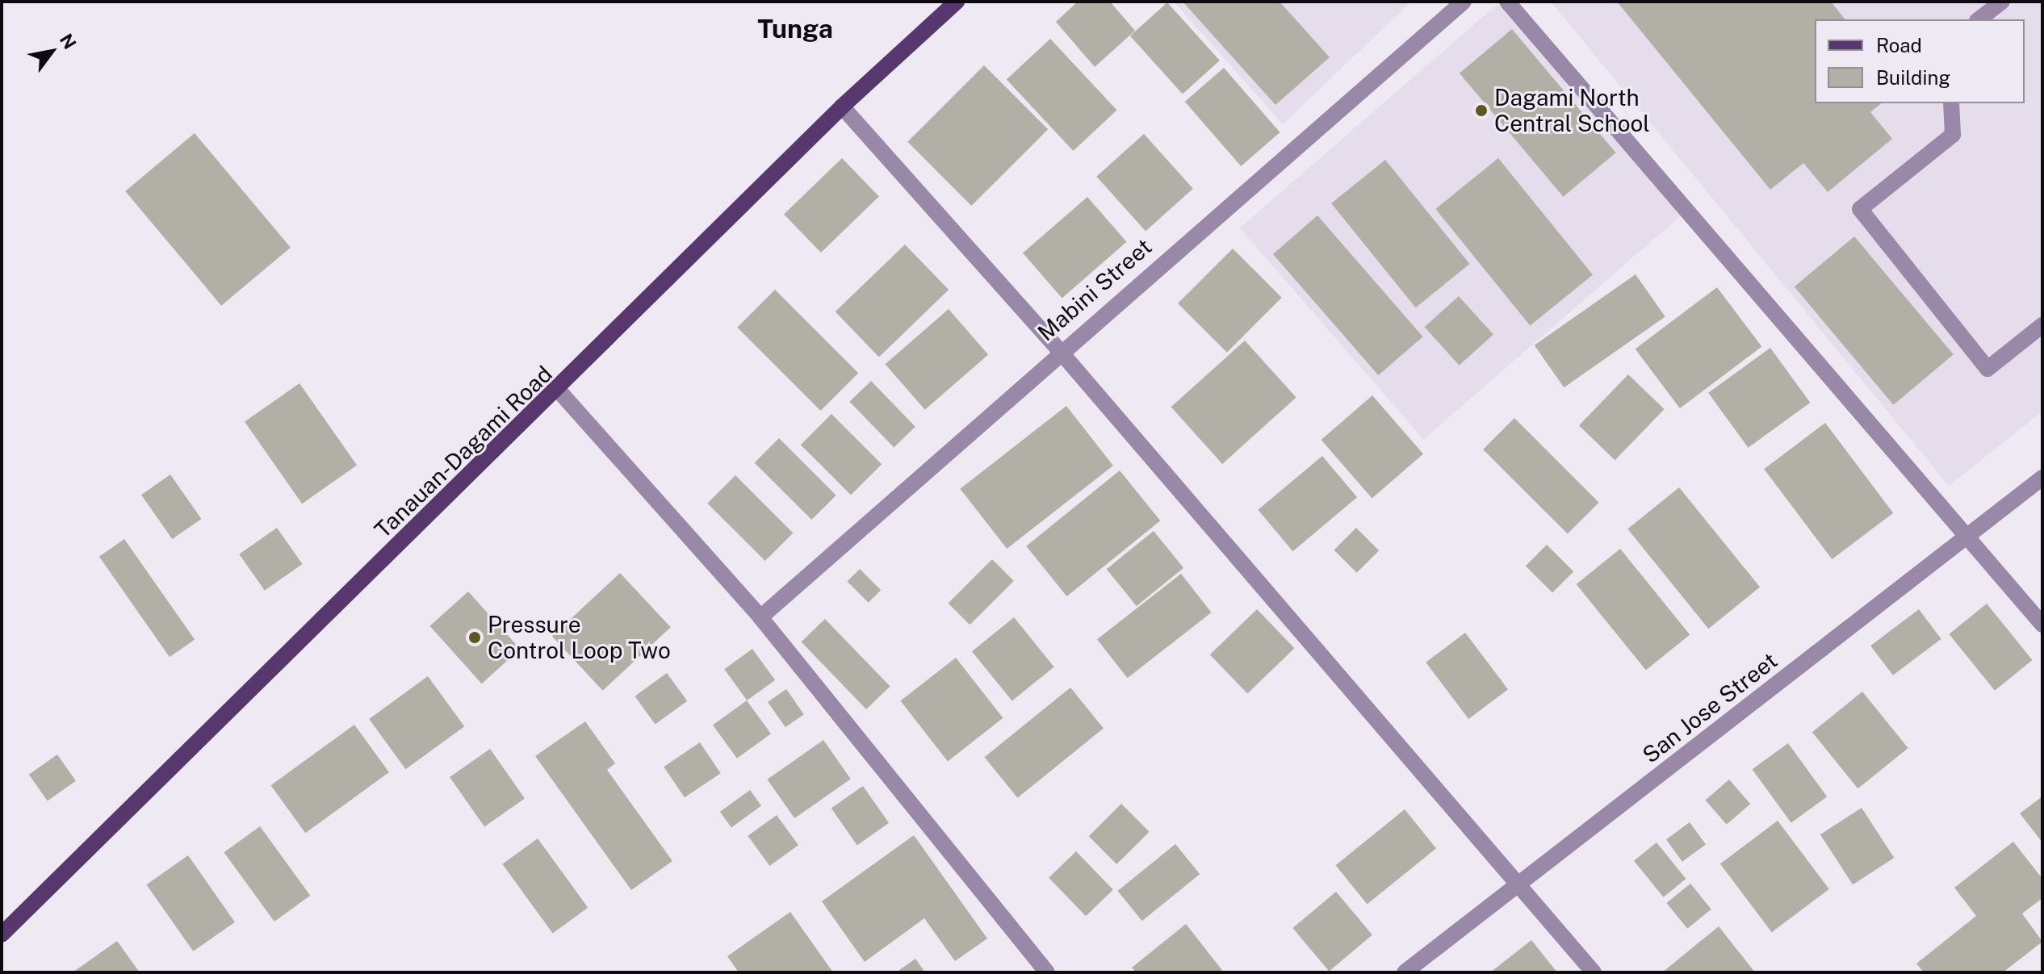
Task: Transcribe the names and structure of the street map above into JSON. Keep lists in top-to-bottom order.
{
  "streets": {
    "main road": ["Tanauan-Dagami Road"],
    "street": ["Mabini Street", "San Jose Street"]
  },
  "districts": ["Tunga"],
  "places": ["Dagami North Central School", "Pressure Control Loop Two"],
  "legend": ["Road", "Building"],
  "north": "top right"
}
